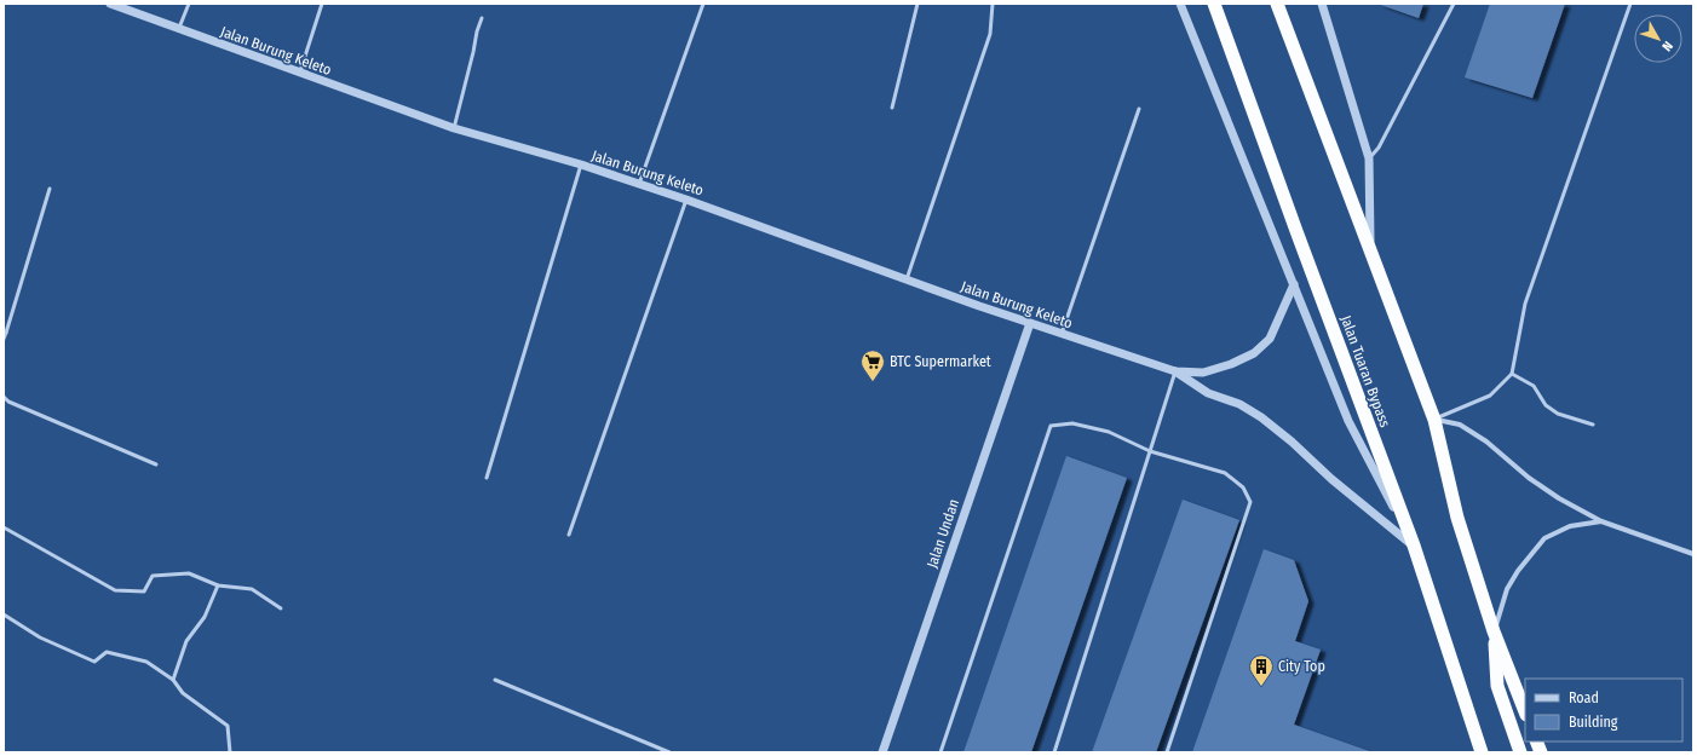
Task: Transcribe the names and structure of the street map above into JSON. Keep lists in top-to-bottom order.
{
  "streets": {
    "highway": ["Jalan Tuaran Bypass"],
    "street": ["Jalan Burung Keleto", "Jalan Undan"]
  },
  "crossings": [
    ["Jalan Burung Keleto", "Jalan Tuaran Bypass"],
    ["Jalan Burung Keleto", "Jalan Undan"]
  ],
  "places": {
    "supermarket": ["BTC Supermarket"],
    "building": ["City Top"]
  },
  "legend": ["Road", "Building"],
  "north": "bottom right"
}
